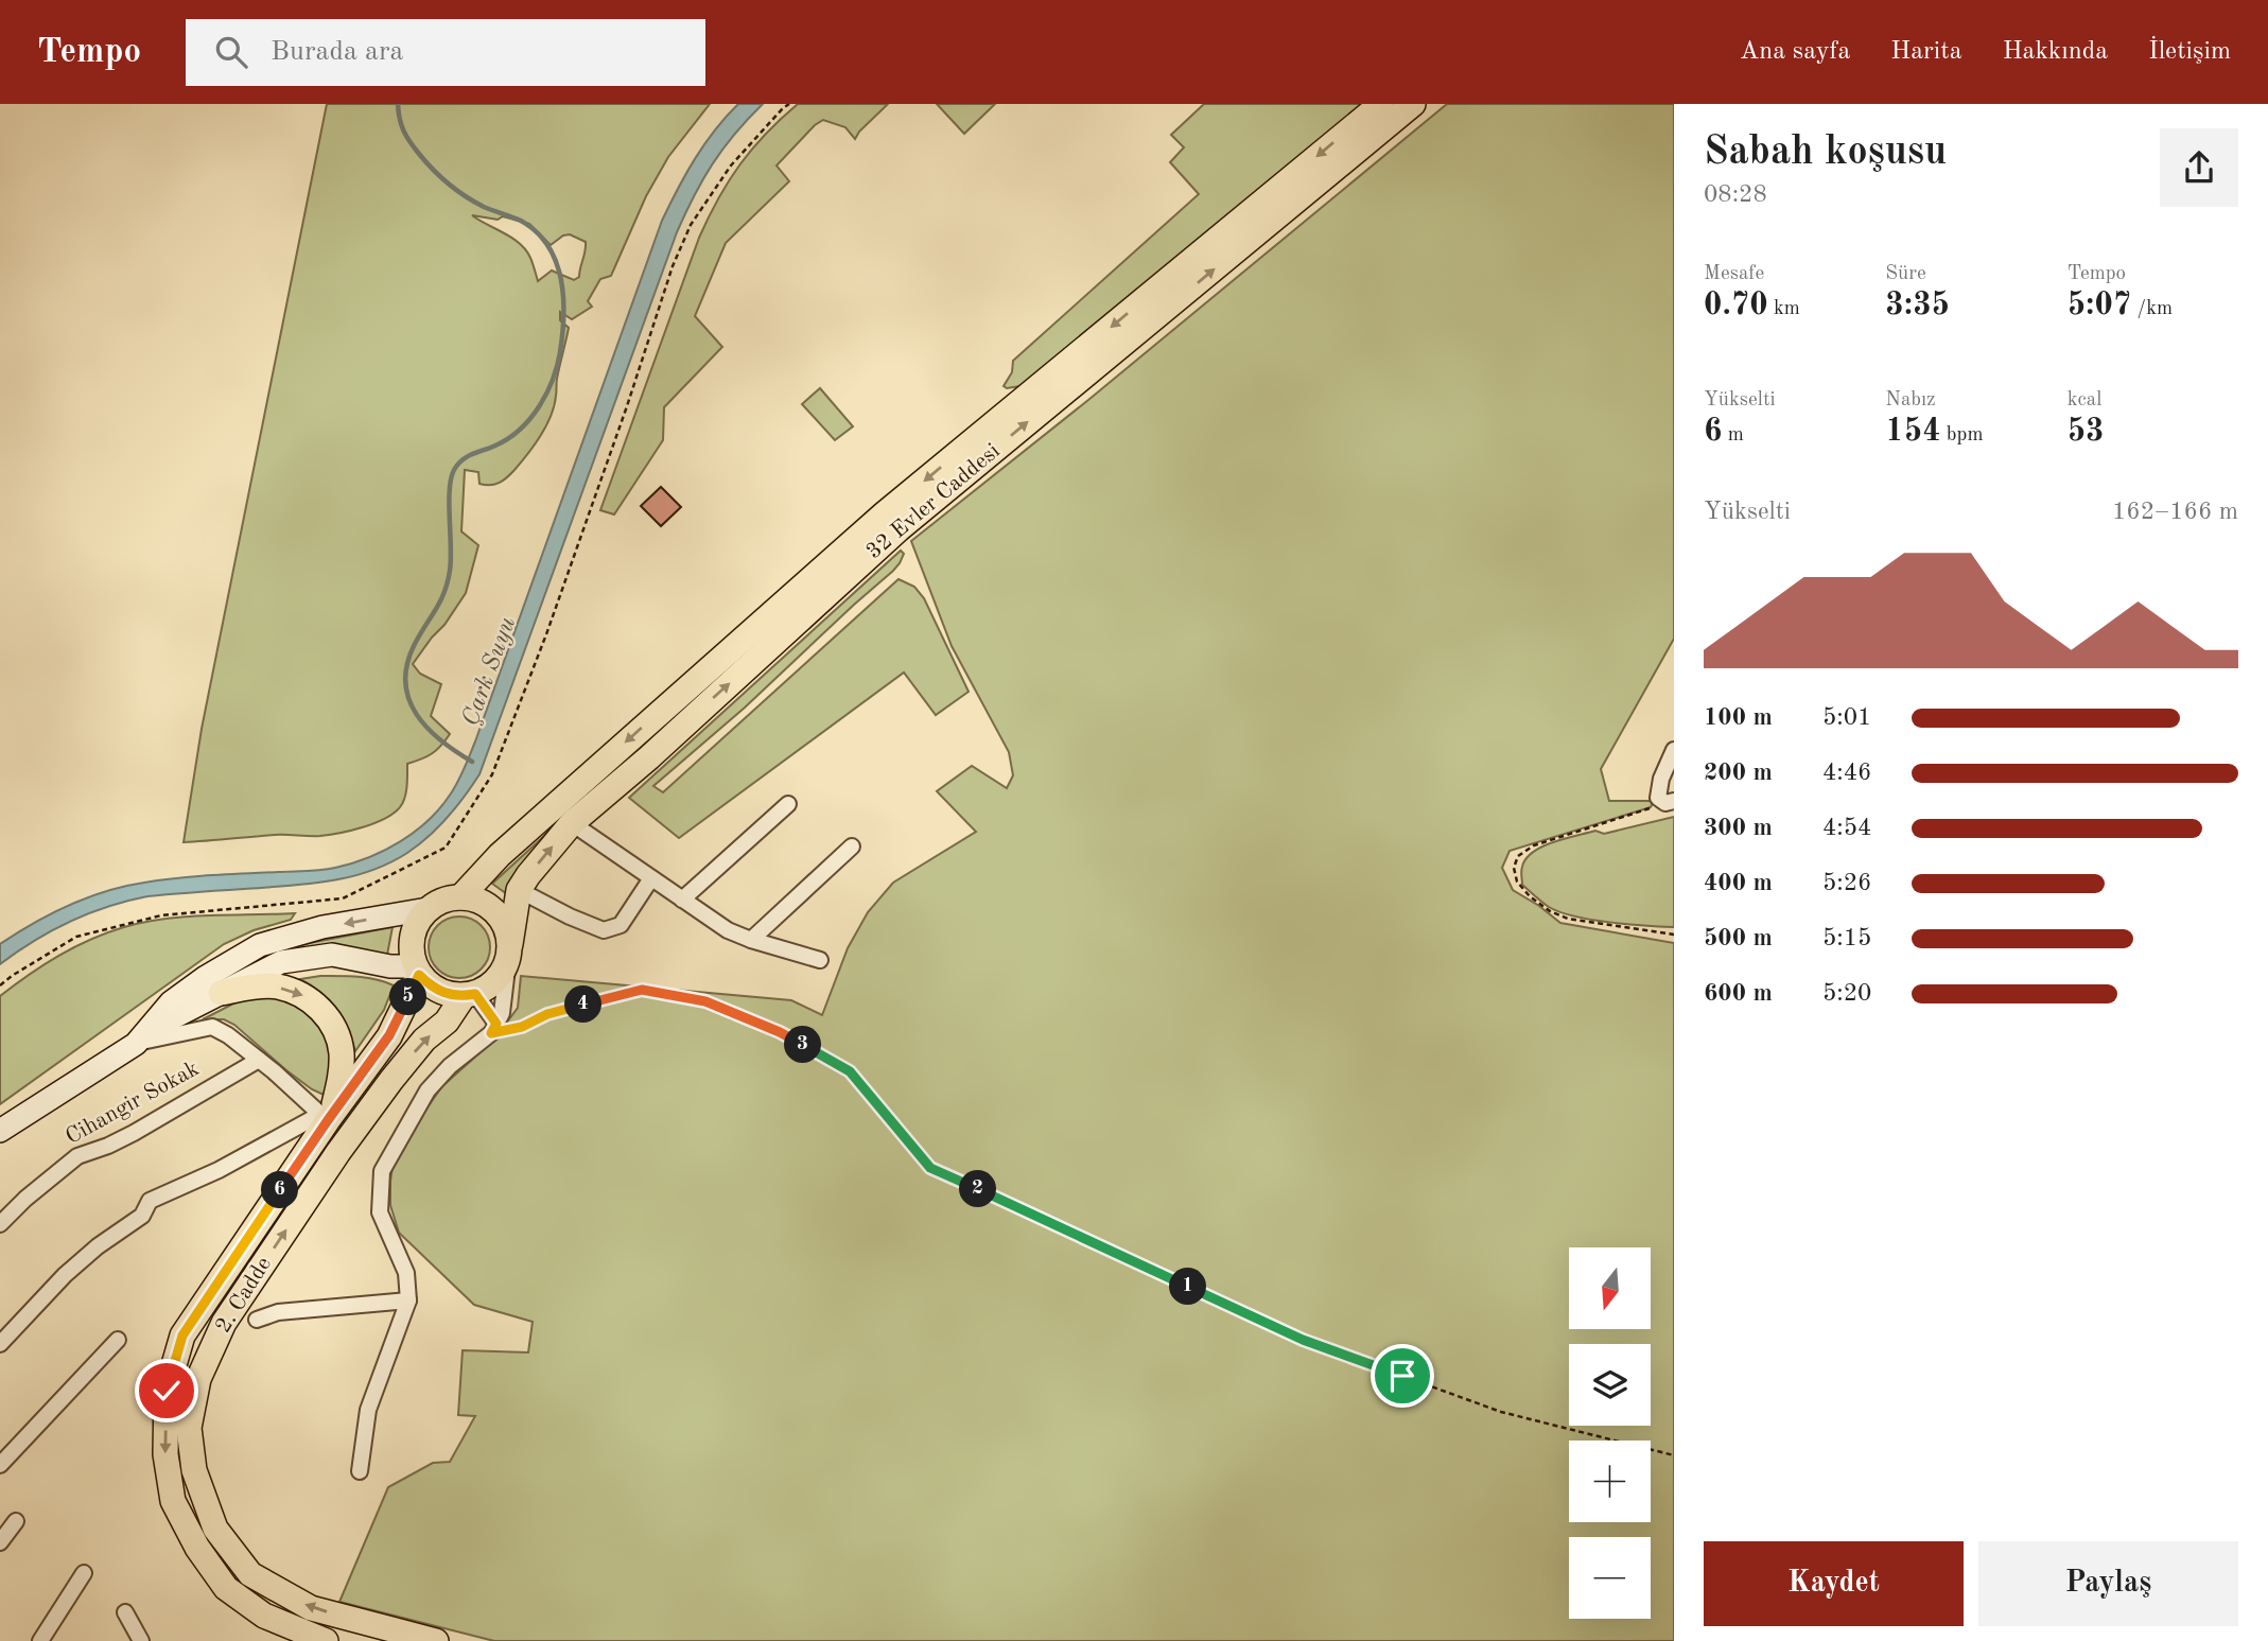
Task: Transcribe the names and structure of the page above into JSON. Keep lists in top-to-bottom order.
{
  "streets": {
    "main road": ["32 Evler Caddesi", "2. Cadde"],
    "street": ["Cihangir Sokak"]
  },
  "crossings": [
    ["32 Evler Caddesi", "2. Cadde"]
  ],
  "water": ["Çark Suyu"],
  "north": "bottom",
  "page": {
    "header": "Tempo",
    "search": "Burada ara",
    "nav": [
      "Ana sayfa",
      "Harita",
      "Hakkında",
      "İletişim"
    ],
    "heading": ["Sabah koşusu", "08:28"],
    "stats": [
      ["Mesafe", "0.70 km"],
      ["Süre", "3:35"],
      ["Tempo", "5:07 /km"],
      ["Yükselti", "6 m"],
      ["Nabız", "154 bpm"],
      ["kcal", "53"]
    ],
    "chart": ["Yükselti", "162–166 m"],
    "list": [
      {
        "name": "100 m",
        "note": "5:01"
      },
      {
        "name": "200 m",
        "note": "4:46"
      },
      {
        "name": "300 m",
        "note": "4:54"
      },
      {
        "name": "400 m",
        "note": "5:26"
      },
      {
        "name": "500 m",
        "note": "5:15"
      },
      {
        "name": "600 m",
        "note": "5:20"
      }
    ],
    "pins": [
      "5",
      "4",
      "3",
      "2",
      "6",
      "1"
    ],
    "map_buttons": ["+", "−"],
    "buttons": ["Kaydet", "Paylaş"]
  }
}
